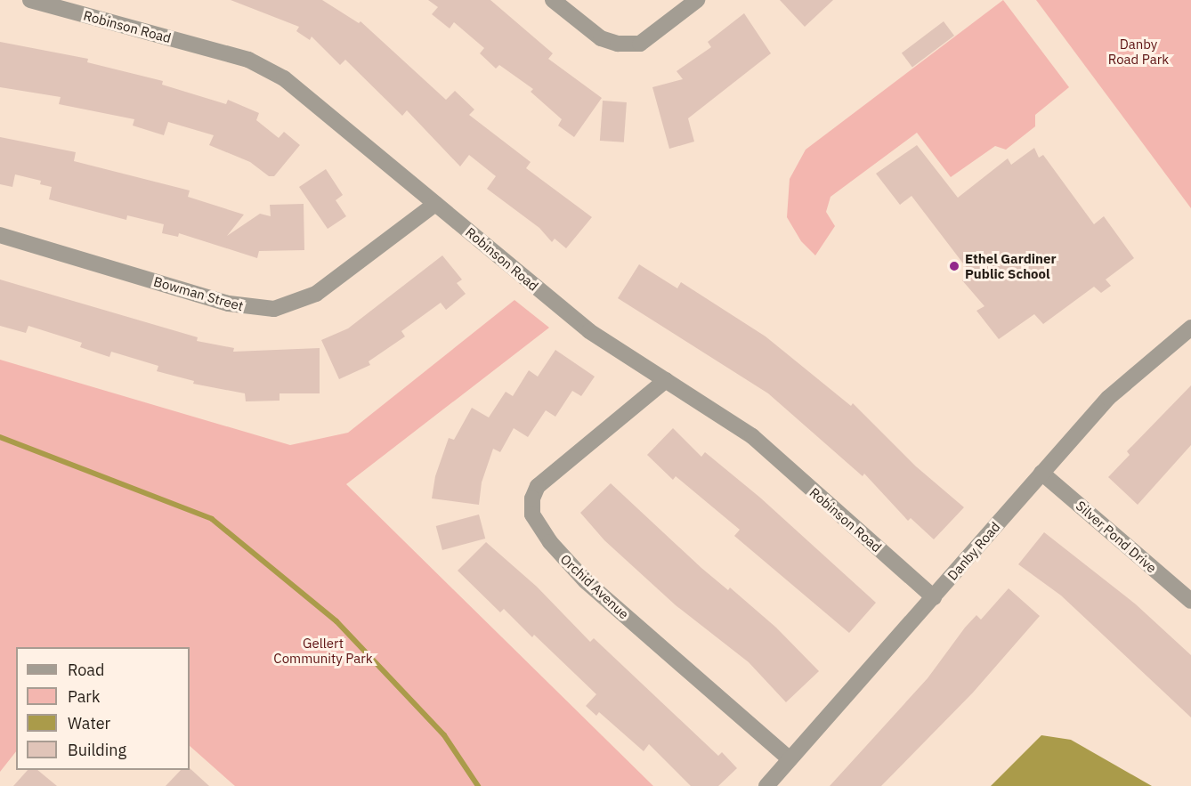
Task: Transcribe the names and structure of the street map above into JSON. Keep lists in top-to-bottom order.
{
  "streets": {
    "street": [
      "Robinson Road",
      "Bowman Street",
      "Silver Pond Drive",
      "Danby Road",
      "Orchid Avenue"
    ]
  },
  "crossings": [
    ["Robinson Road", "Bowman Street"],
    ["Robinson Road", "Danby Road"],
    ["Robinson Road", "Orchid Avenue"],
    ["Silver Pond Drive", "Danby Road"],
    ["Danby Road", "Orchid Avenue"]
  ],
  "parks": ["Danby Road Park", "Gellert Community Park"],
  "places": ["Ethel Gardiner Public School"],
  "legend": [
    "Road",
    "Park",
    "Water",
    "Building"
  ]
}
